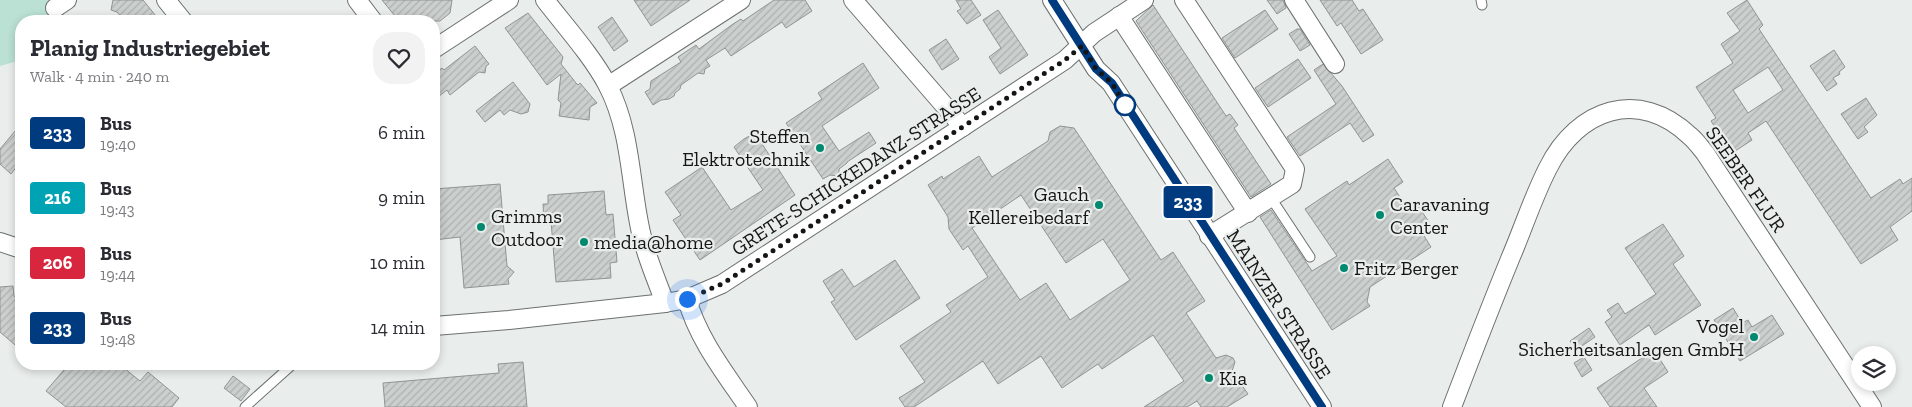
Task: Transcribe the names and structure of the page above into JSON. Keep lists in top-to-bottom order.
{
  "streets": {
    "street": ["GRETE-SCHICKEDANZ-STRASSE", "SEEBER FLUR", "MAINZER STRASSE"]
  },
  "crossings": [
    ["GRETE-SCHICKEDANZ-STRASSE", "MAINZER STRASSE"]
  ],
  "places": [
    "Steffen Elektrotechnik",
    "Gauch Kellereibedarf",
    "Caravaning Center",
    "Grimms Outdoor",
    "media@home",
    "Fritz Berger",
    "Vogel Sicherheitsanlagen GmbH",
    "Kia"
  ],
  "lines": ["bus line 233"],
  "page": {
    "on_map": "233",
    "heading": ["Planig Industriegebiet", "Walk · 4 min · 240 m"],
    "list": [
      {
        "mark": "233",
        "name": "Bus",
        "note": "19:40",
        "value": "6 min"
      },
      {
        "mark": "216",
        "name": "Bus",
        "note": "19:43",
        "value": "9 min"
      },
      {
        "mark": "206",
        "name": "Bus",
        "note": "19:44",
        "value": "10 min"
      },
      {
        "mark": "233",
        "name": "Bus",
        "note": "19:48",
        "value": "14 min"
      }
    ]
  }
}
